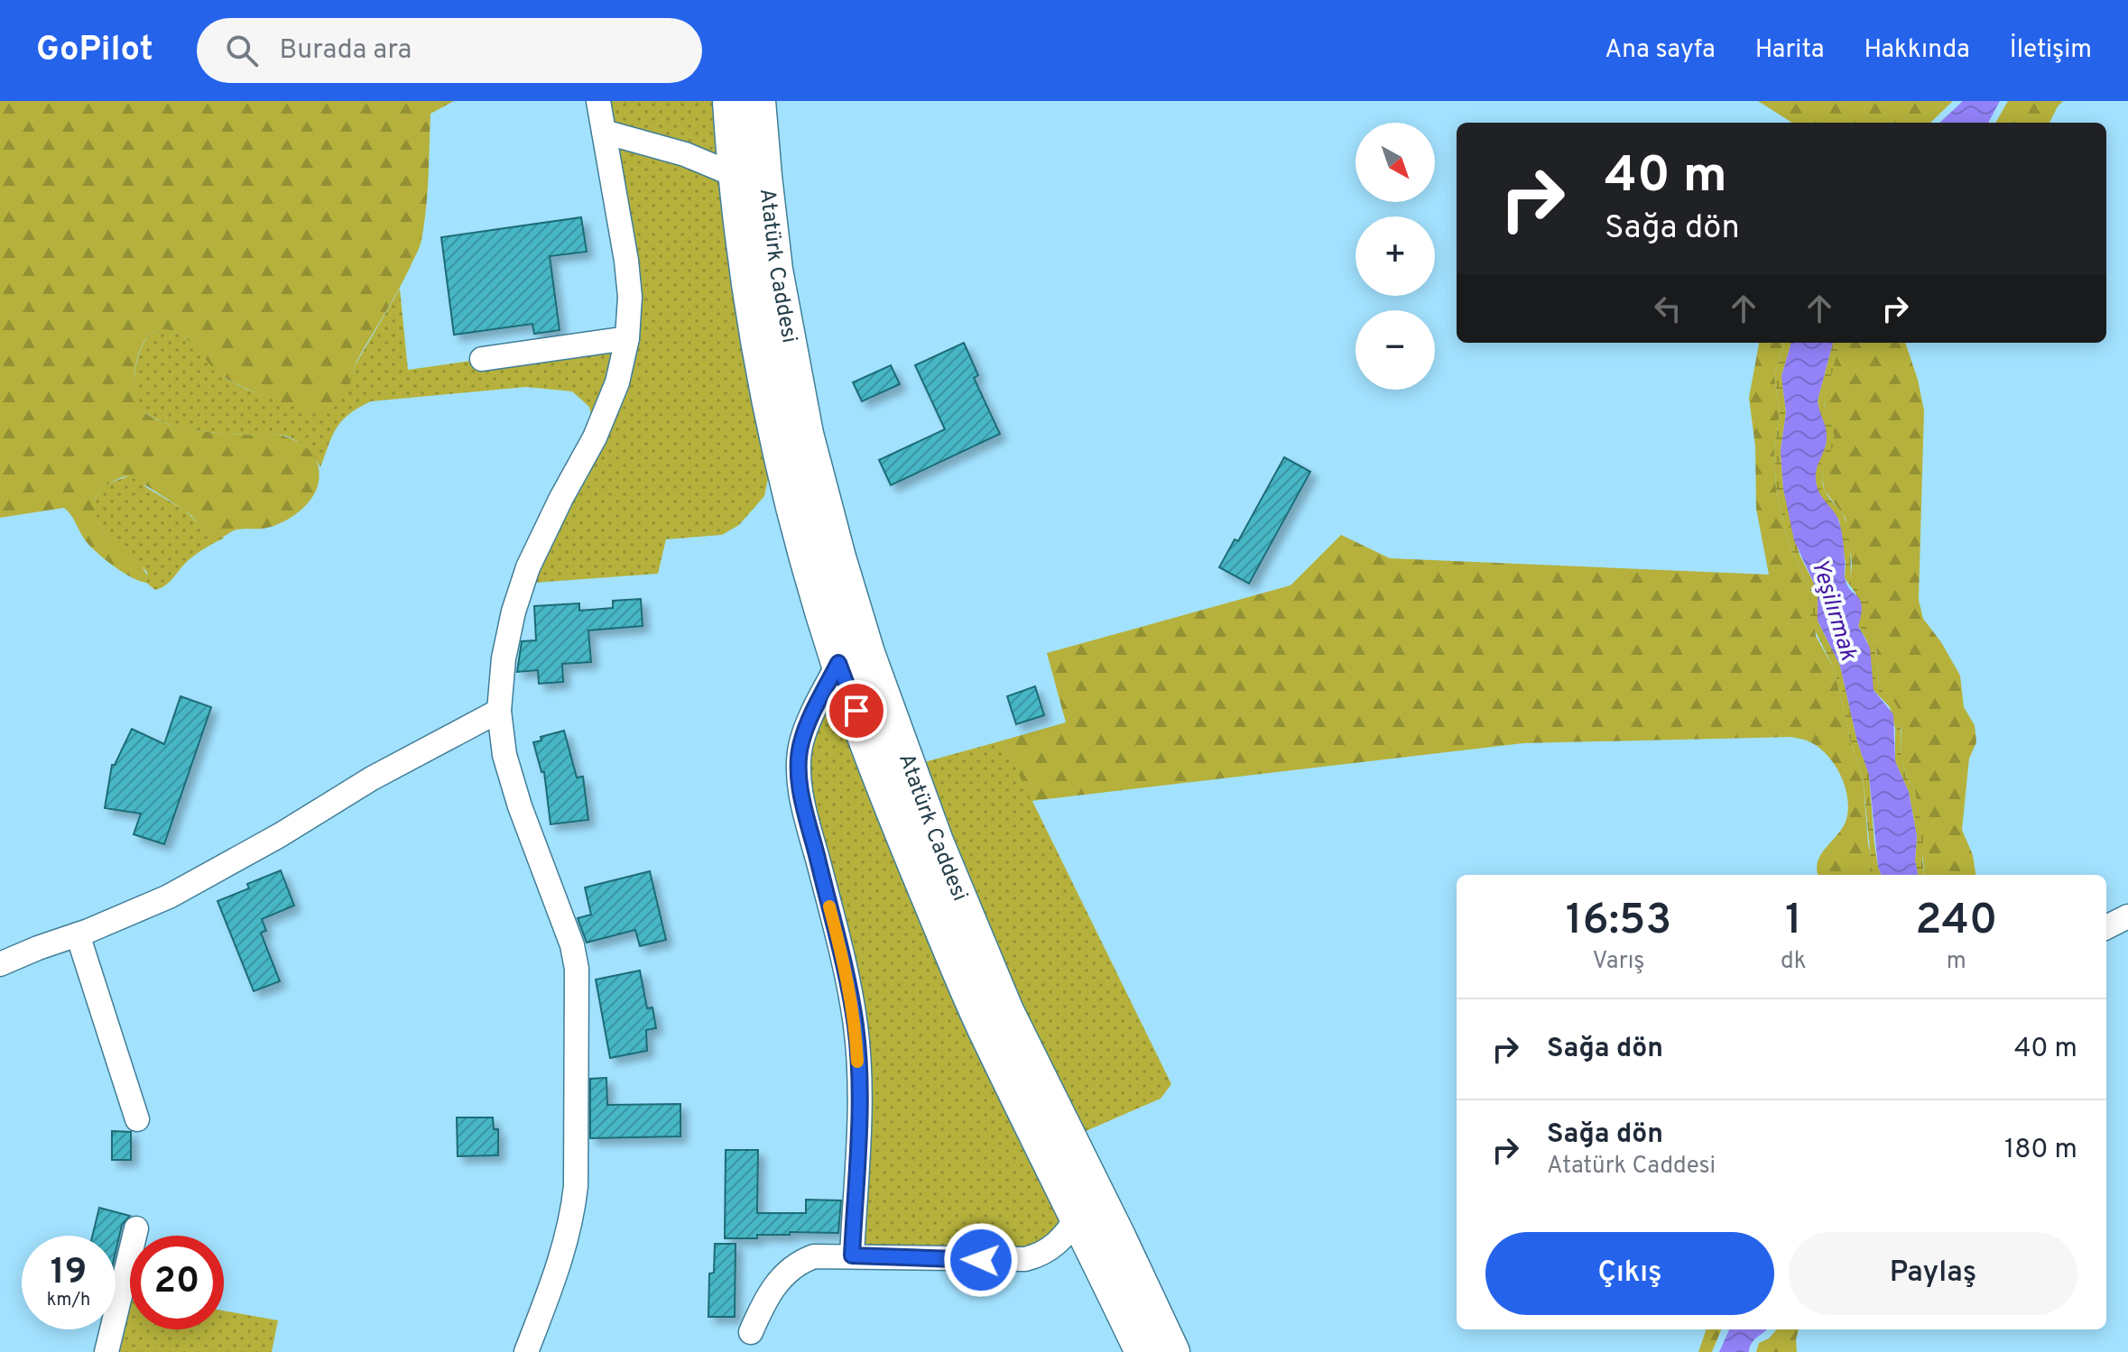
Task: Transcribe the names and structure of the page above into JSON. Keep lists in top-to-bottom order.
{
  "streets": {
    "highway": ["Atatürk Caddesi"]
  },
  "water": ["Yeşilırmak"],
  "north": "bottom right",
  "page": {
    "header": "GoPilot",
    "search": "Burada ara",
    "nav": [
      "Ana sayfa",
      "Harita",
      "Hakkında",
      "İletişim"
    ],
    "map_buttons": ["+", "−"],
    "turn": ["40 m", "Sağa dön"],
    "eta": [
      "16:53",
      "Varış",
      "1",
      "dk",
      "240",
      "m"
    ],
    "list": [
      {
        "name": "Sağa dön",
        "value": "40 m"
      },
      {
        "name": "Sağa dön",
        "note": "Atatürk Caddesi",
        "value": "180 m"
      }
    ],
    "buttons": ["Çıkış", "Paylaş"],
    "speed": "19 km/h",
    "limit": "20"
  }
}
